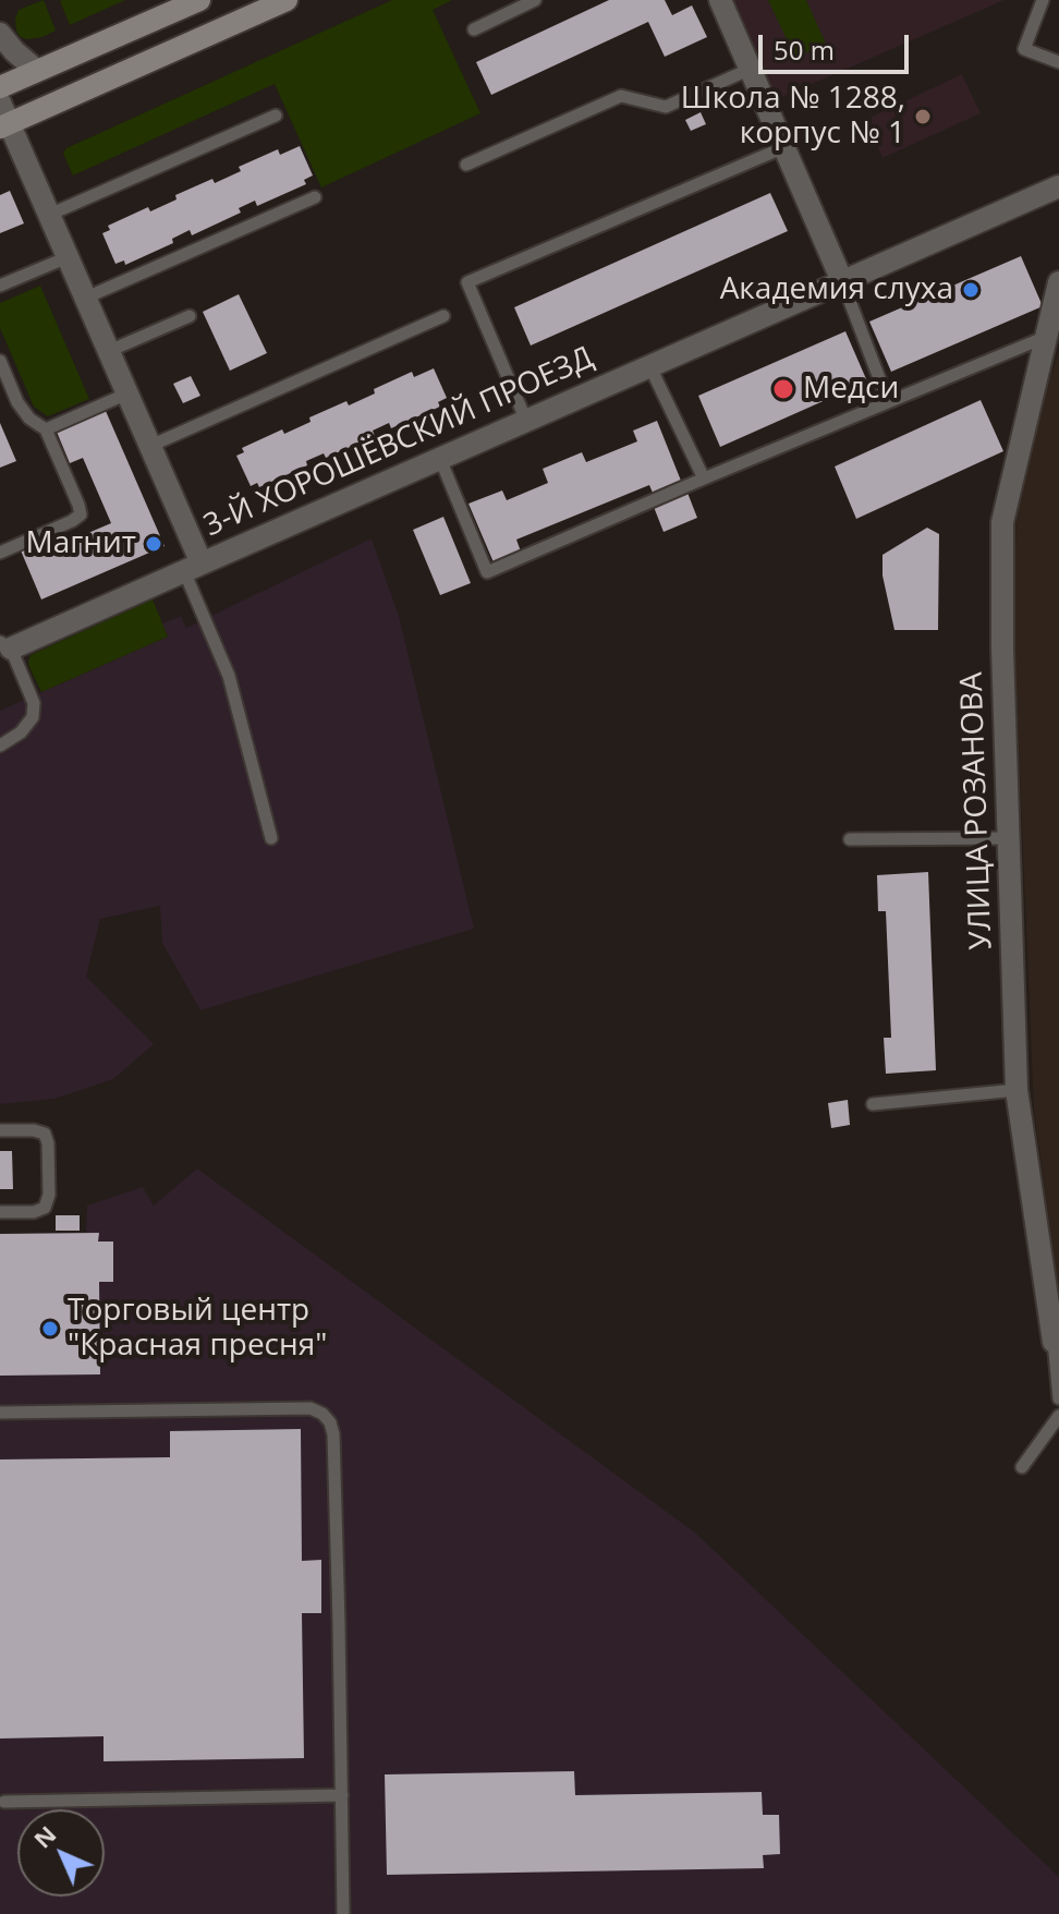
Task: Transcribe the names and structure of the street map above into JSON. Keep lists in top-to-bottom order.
{
  "streets": {
    "street": ["3-Й ХОРОШЁВСКИЙ ПРОЕЗД", "УЛИЦА РОЗАНОВА"]
  },
  "places": [
    "Школа № 1288, корпус № 1",
    "Академия слуха",
    "Медси",
    "Магнит",
    "Торговый центр \"Красная пресня\""
  ],
  "scale_bar": "50 m",
  "north": "top left"
}
